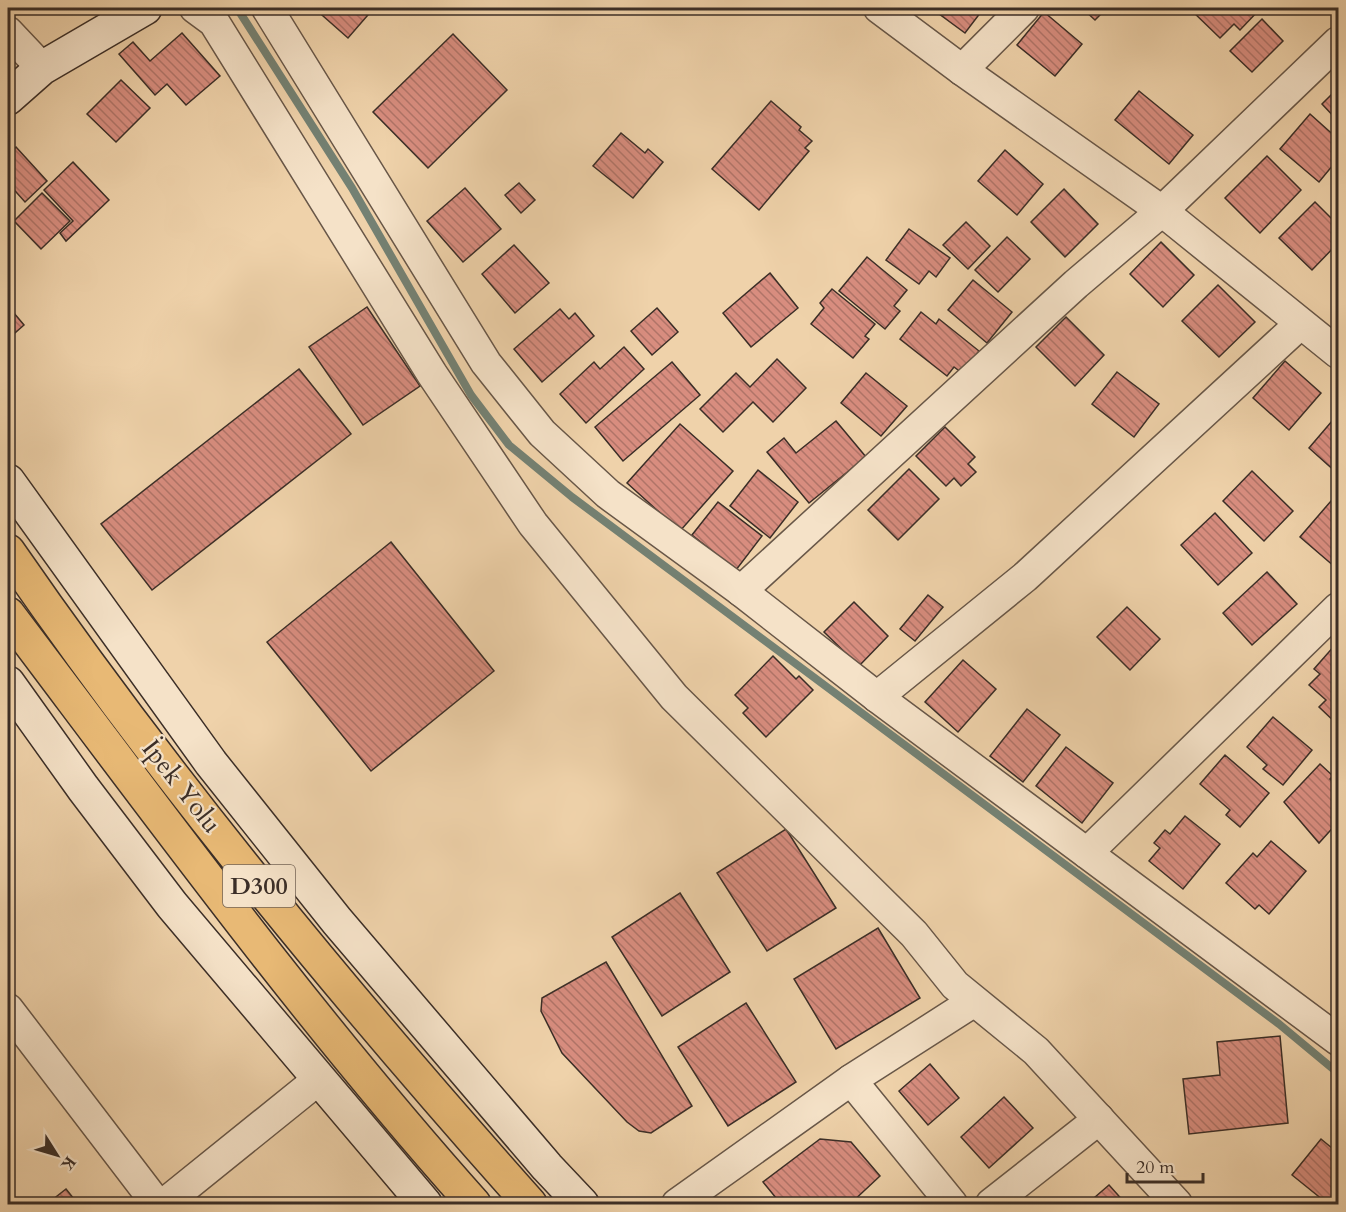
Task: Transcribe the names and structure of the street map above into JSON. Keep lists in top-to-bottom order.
{
  "streets": {
    "highway": ["İpek Yolu", "D300"]
  },
  "scale_bar": "20 m",
  "north": "bottom right"
}
